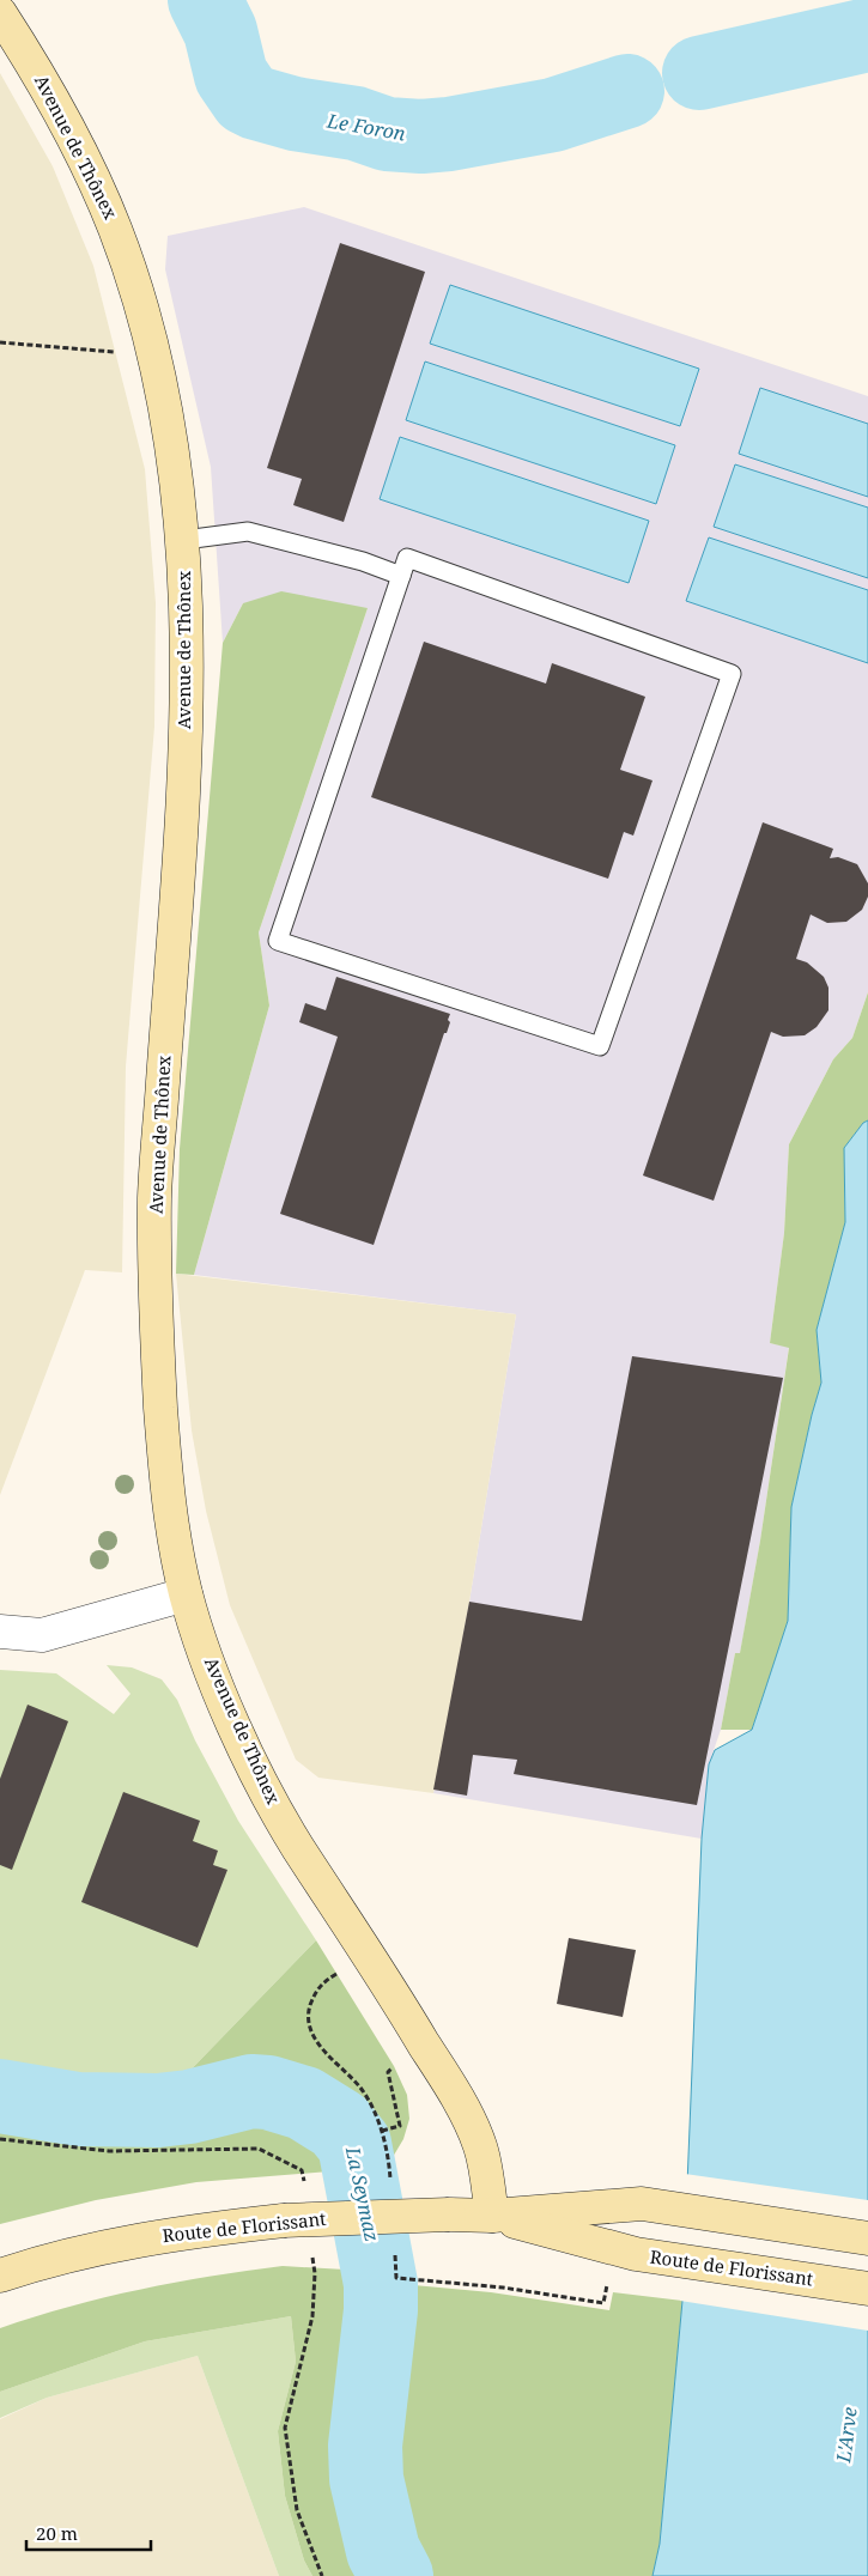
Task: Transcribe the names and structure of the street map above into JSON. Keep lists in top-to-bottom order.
{
  "streets": {
    "main road": ["Avenue de Thônex", "Route de Florissant"]
  },
  "crossings": [
    ["Avenue de Thônex", "Route de Florissant"]
  ],
  "water": ["Le Foron", "La Seymaz", "L'Arve"],
  "scale_bar": "20 m"
}
